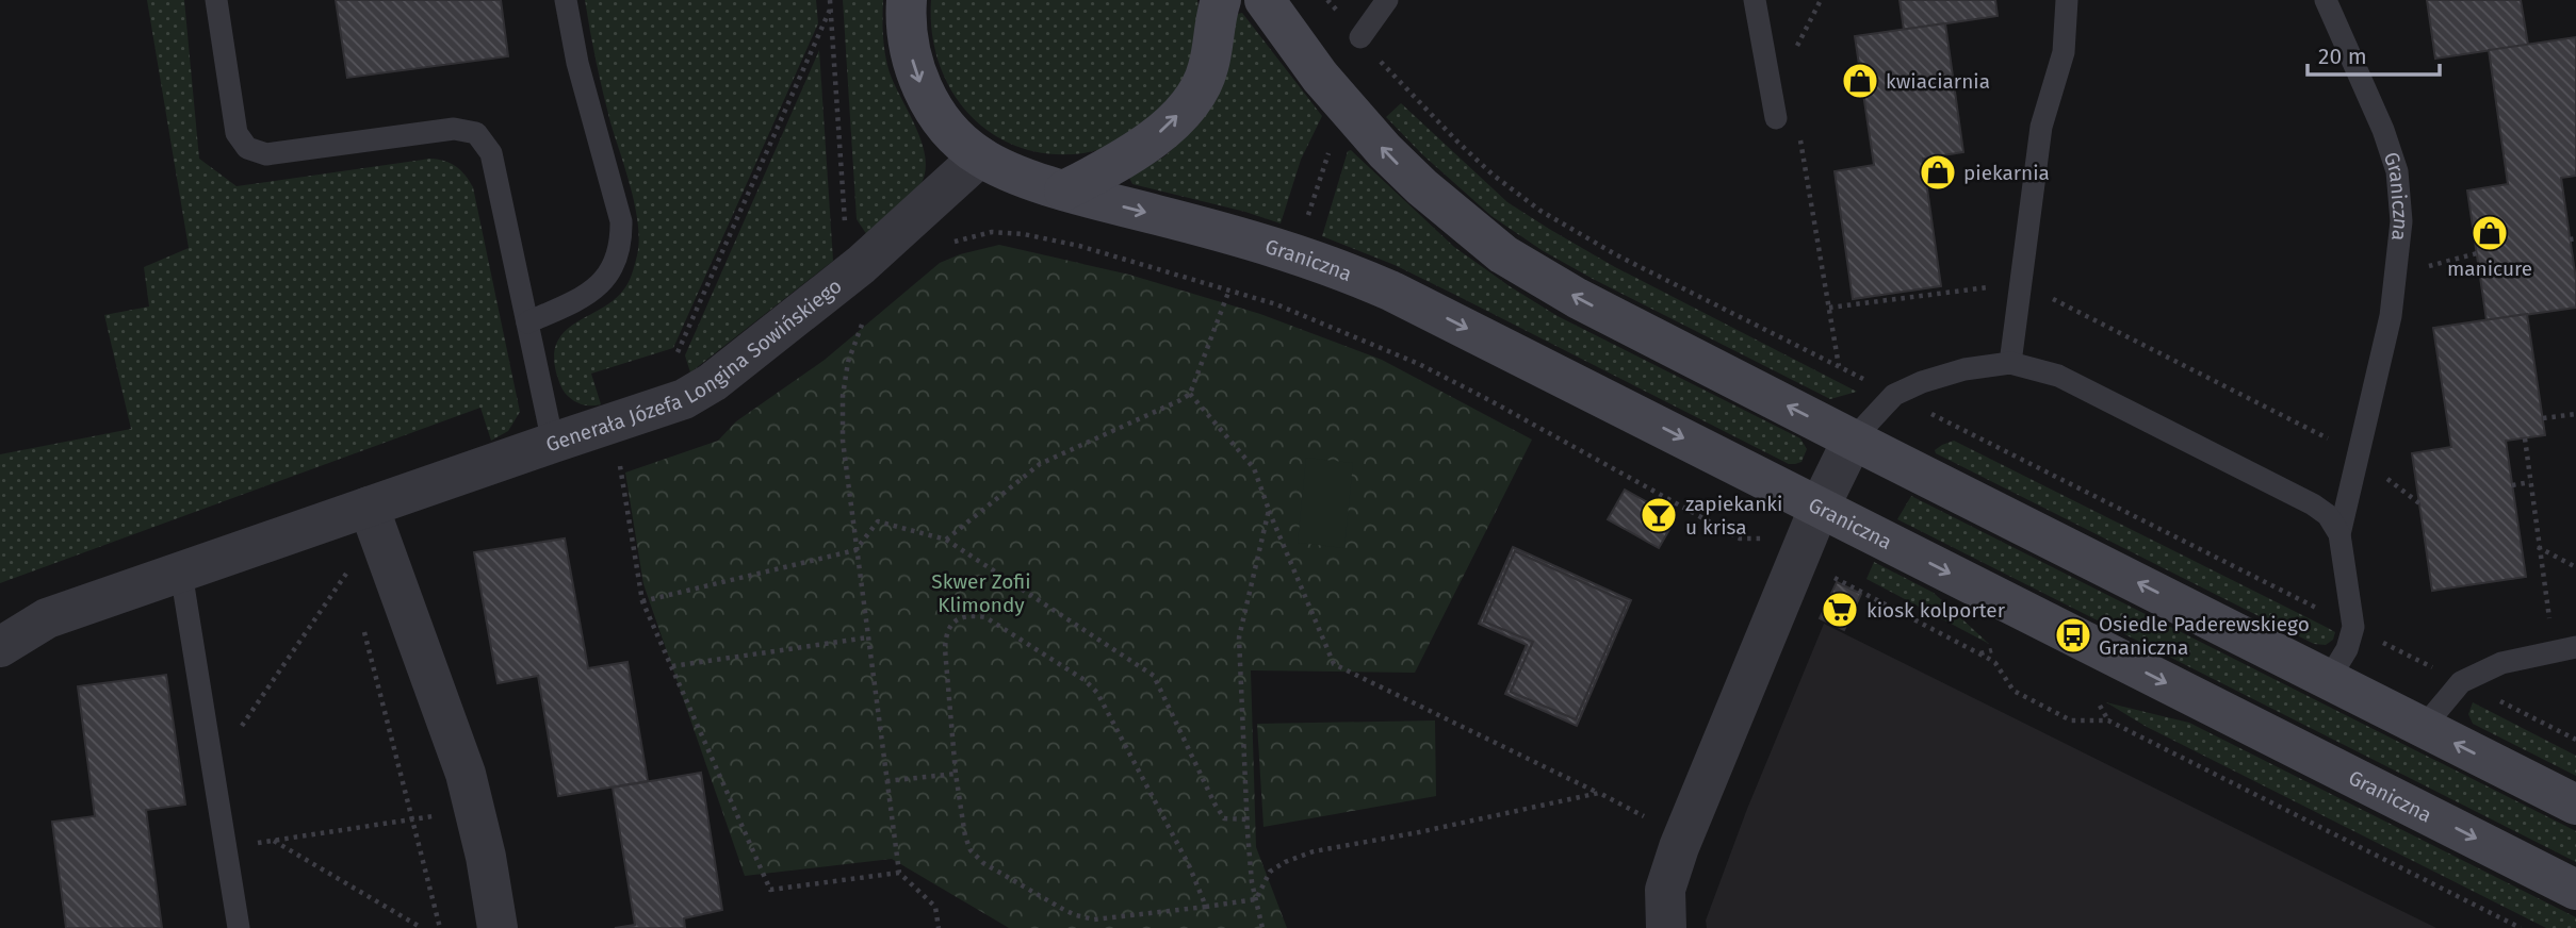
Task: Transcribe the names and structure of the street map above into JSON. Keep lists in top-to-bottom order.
{
  "streets": {
    "street": ["Graniczna", "Generała Józefa Longina Sowińskiego"]
  },
  "crossings": [
    ["Graniczna", "Generała Józefa Longina Sowińskiego"]
  ],
  "parks": ["Skwer Zofii Klimondy"],
  "places": {
    "shop": ["kwiaciarnia", "piekarnia", "manicure"],
    "bar": ["zapiekanki u krisa"],
    "supermarket": ["kiosk kolporter"],
    "bus stop": ["Osiedle Paderewskiego Graniczna"]
  },
  "scale_bar": "20 m"
}
